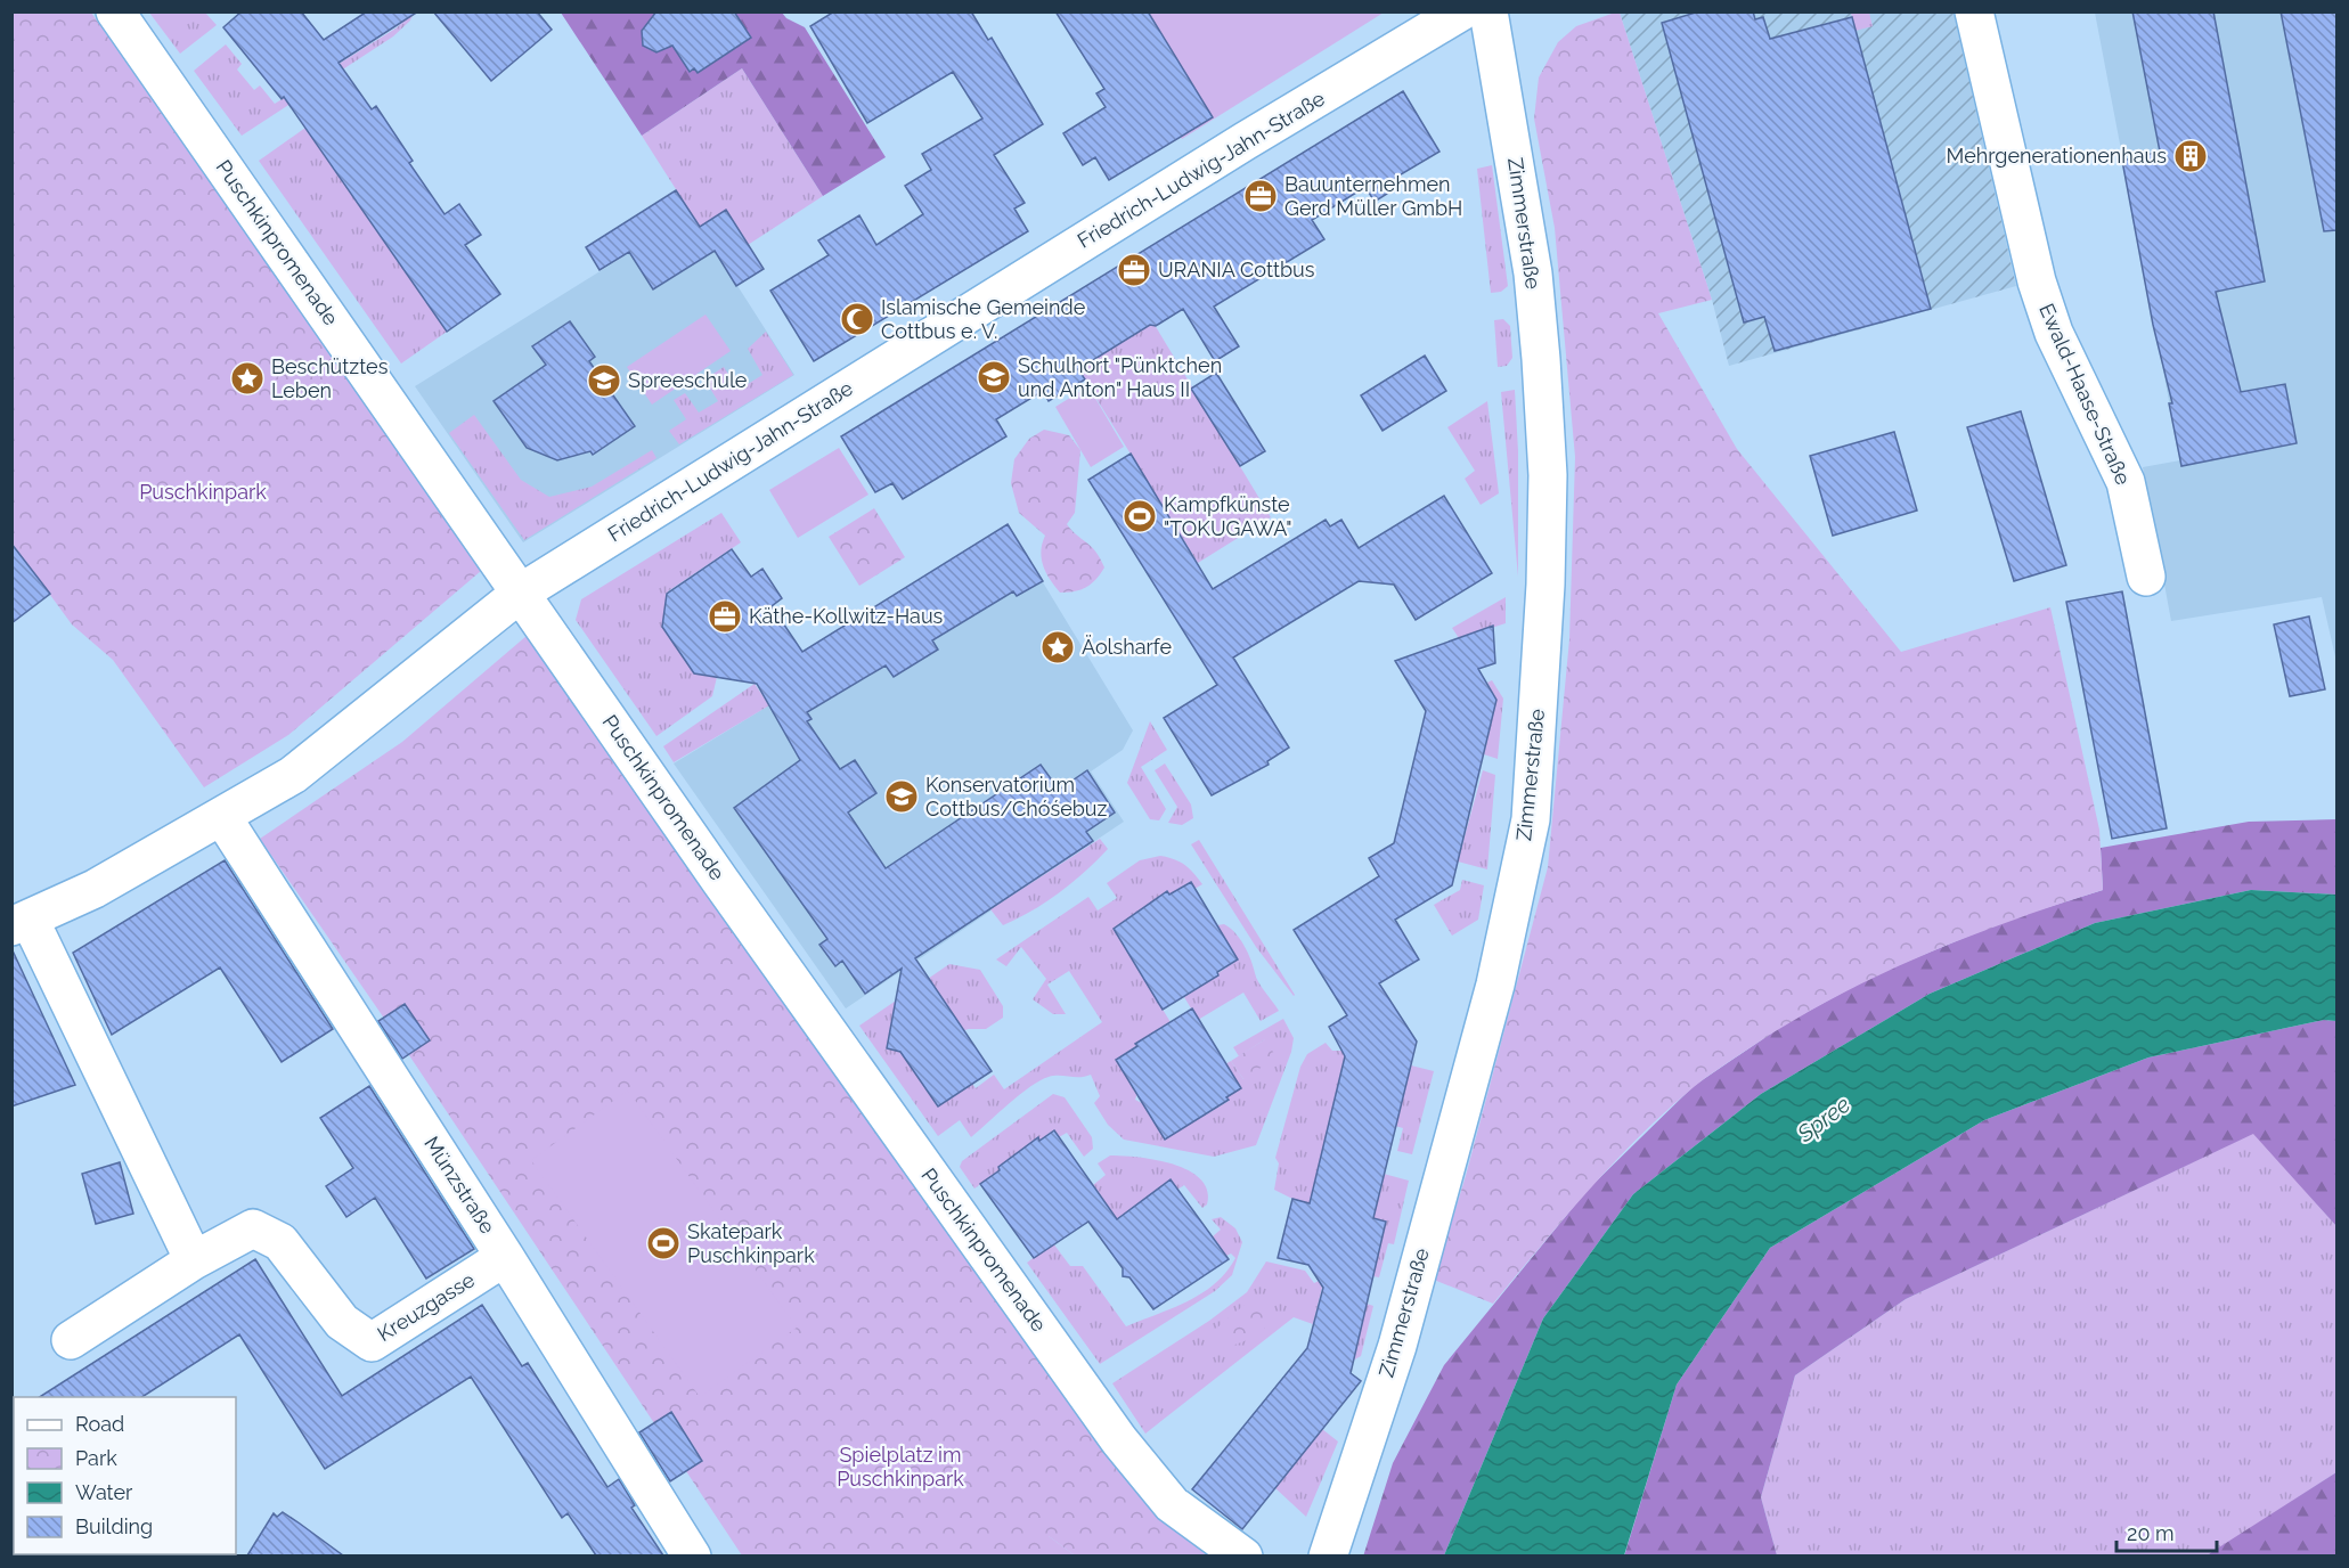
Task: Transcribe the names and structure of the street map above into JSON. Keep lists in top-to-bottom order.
{
  "streets": {
    "street": [
      "Friedrich-Ludwig-Jahn-Straße",
      "Zimmerstraße",
      "Puschkinpromenade",
      "Ewald-Haase-Straße",
      "Münzstraße",
      "Kreuzgasse"
    ]
  },
  "crossings": [
    ["Friedrich-Ludwig-Jahn-Straße", "Puschkinpromenade"],
    ["Friedrich-Ludwig-Jahn-Straße", "Münzstraße"],
    ["Münzstraße", "Kreuzgasse"]
  ],
  "water": ["Spree"],
  "parks": ["Puschkinpark", "Spielplatz im Puschkinpark"],
  "places": {
    "building": ["Mehrgenerationenhaus"],
    "office": ["Bauunternehmen Gerd Müller GmbH", "URANIA Cottbus", "Käthe-Kollwitz-Haus"],
    "mosque": ["Islamische Gemeinde Cottbus e. V."],
    "school or university": ["Schulhort \"Pünktchen und Anton\" Haus II", "Spreeschule", "Konservatorium Cottbus/Chóśebuz"],
    "place": ["Beschütztes Leben", "Äolsharfe"],
    "sports": ["Kampfkünste \"TOKUGAWA\"", "Skatepark Puschkinpark"]
  },
  "legend": [
    "Road",
    "Park",
    "Water",
    "Building"
  ],
  "scale_bar": "20 m"
}
